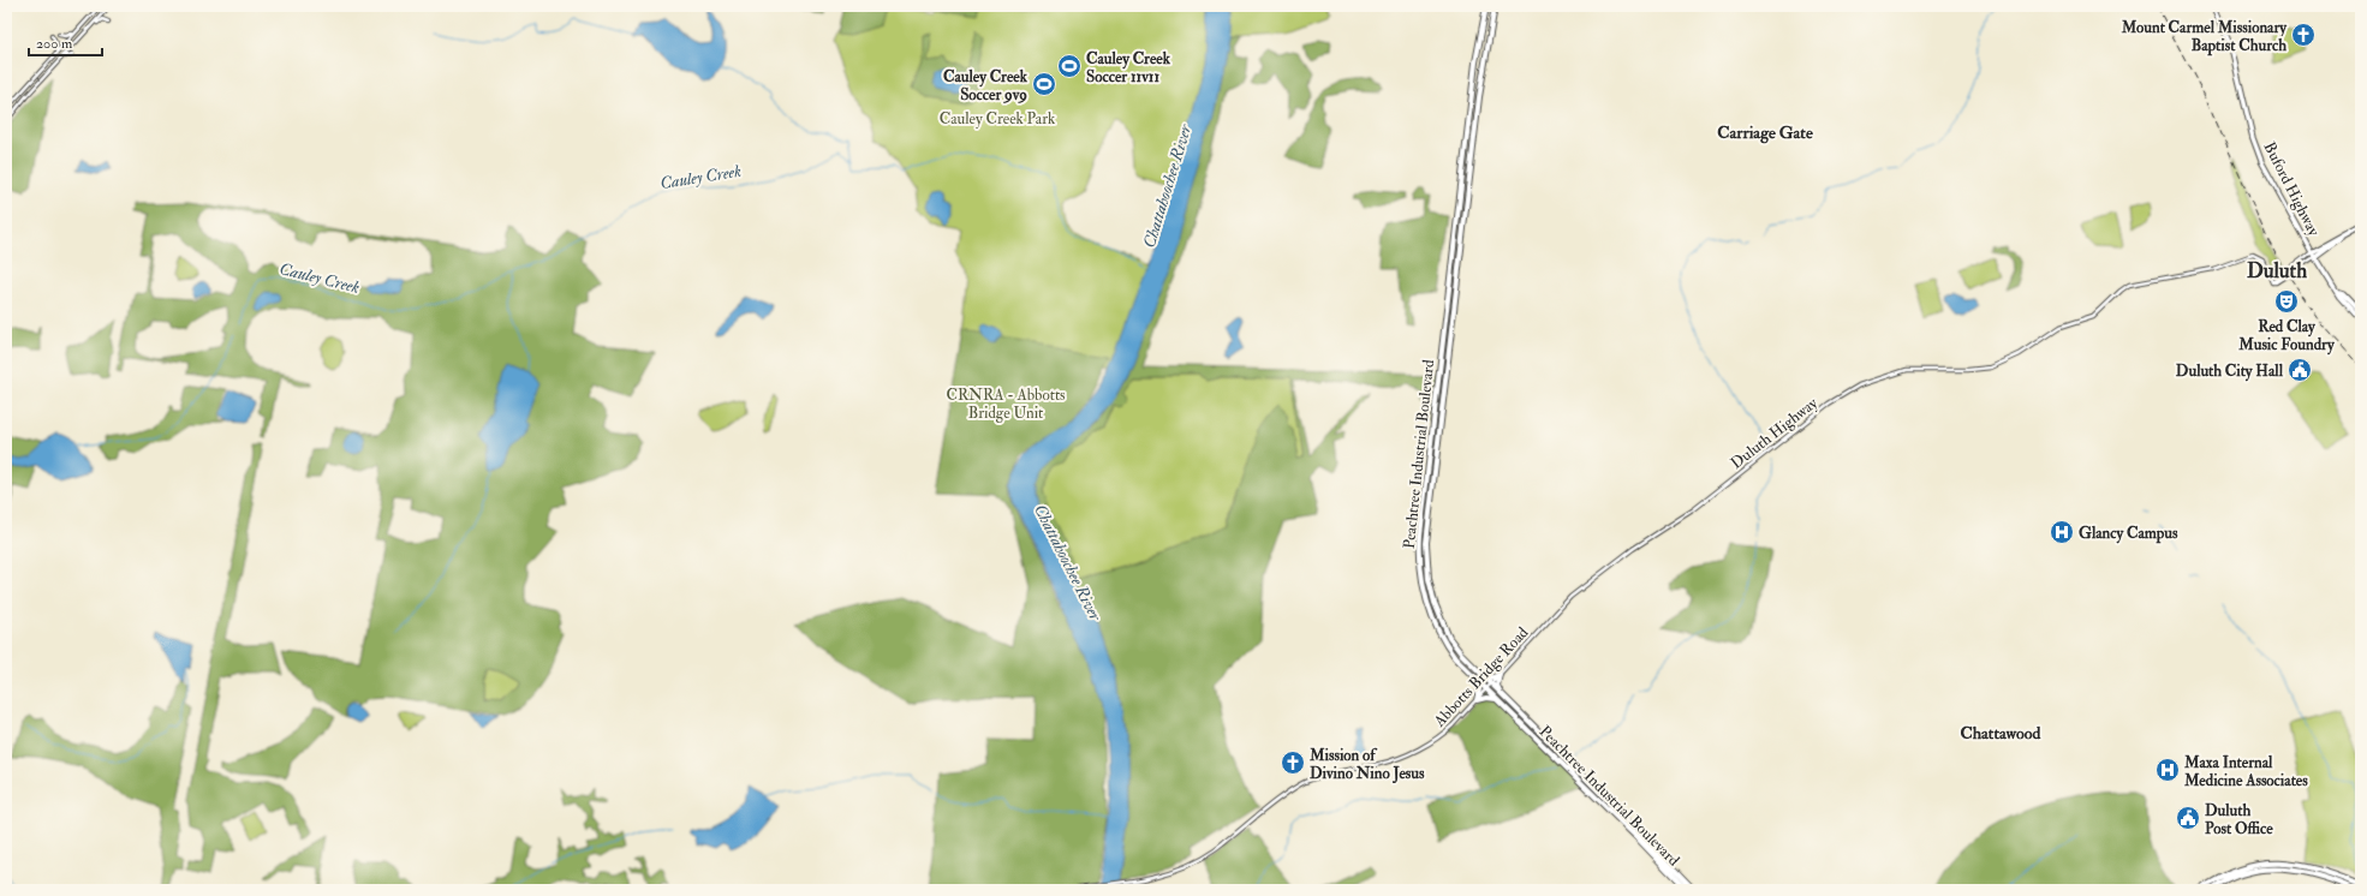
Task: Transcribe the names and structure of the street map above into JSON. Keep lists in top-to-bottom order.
{
  "streets": {
    "highway": ["Peachtree Industrial Boulevard"],
    "main road": ["Buford Highway", "Duluth Highway", "Abbotts Bridge Road"]
  },
  "crossings": [
    ["Duluth Highway", "Abbotts Bridge Road"],
    ["Peachtree Industrial Boulevard", "Abbotts Bridge Road"]
  ],
  "districts": ["Carriage Gate", "Duluth", "Chattawood"],
  "water": ["Cauley Creek", "Chattahoochee River"],
  "parks": ["Cauley Creek Park", "CRNRA - Abbotts Bridge Unit"],
  "places": {
    "church": ["Mount Carmel Missionary Baptist Church", "Mission of Divino Nino Jesus"],
    "sports": ["Cauley Creek Soccer 11v11", "Cauley Creek Soccer 9v9"],
    "theatre": ["Red Clay Music Foundry"],
    "public building": ["Duluth City Hall", "Duluth Post Office"],
    "hospital": ["Glancy Campus", "Maxa Internal Medicine Associates"]
  },
  "scale_bar": "200 m"
}
